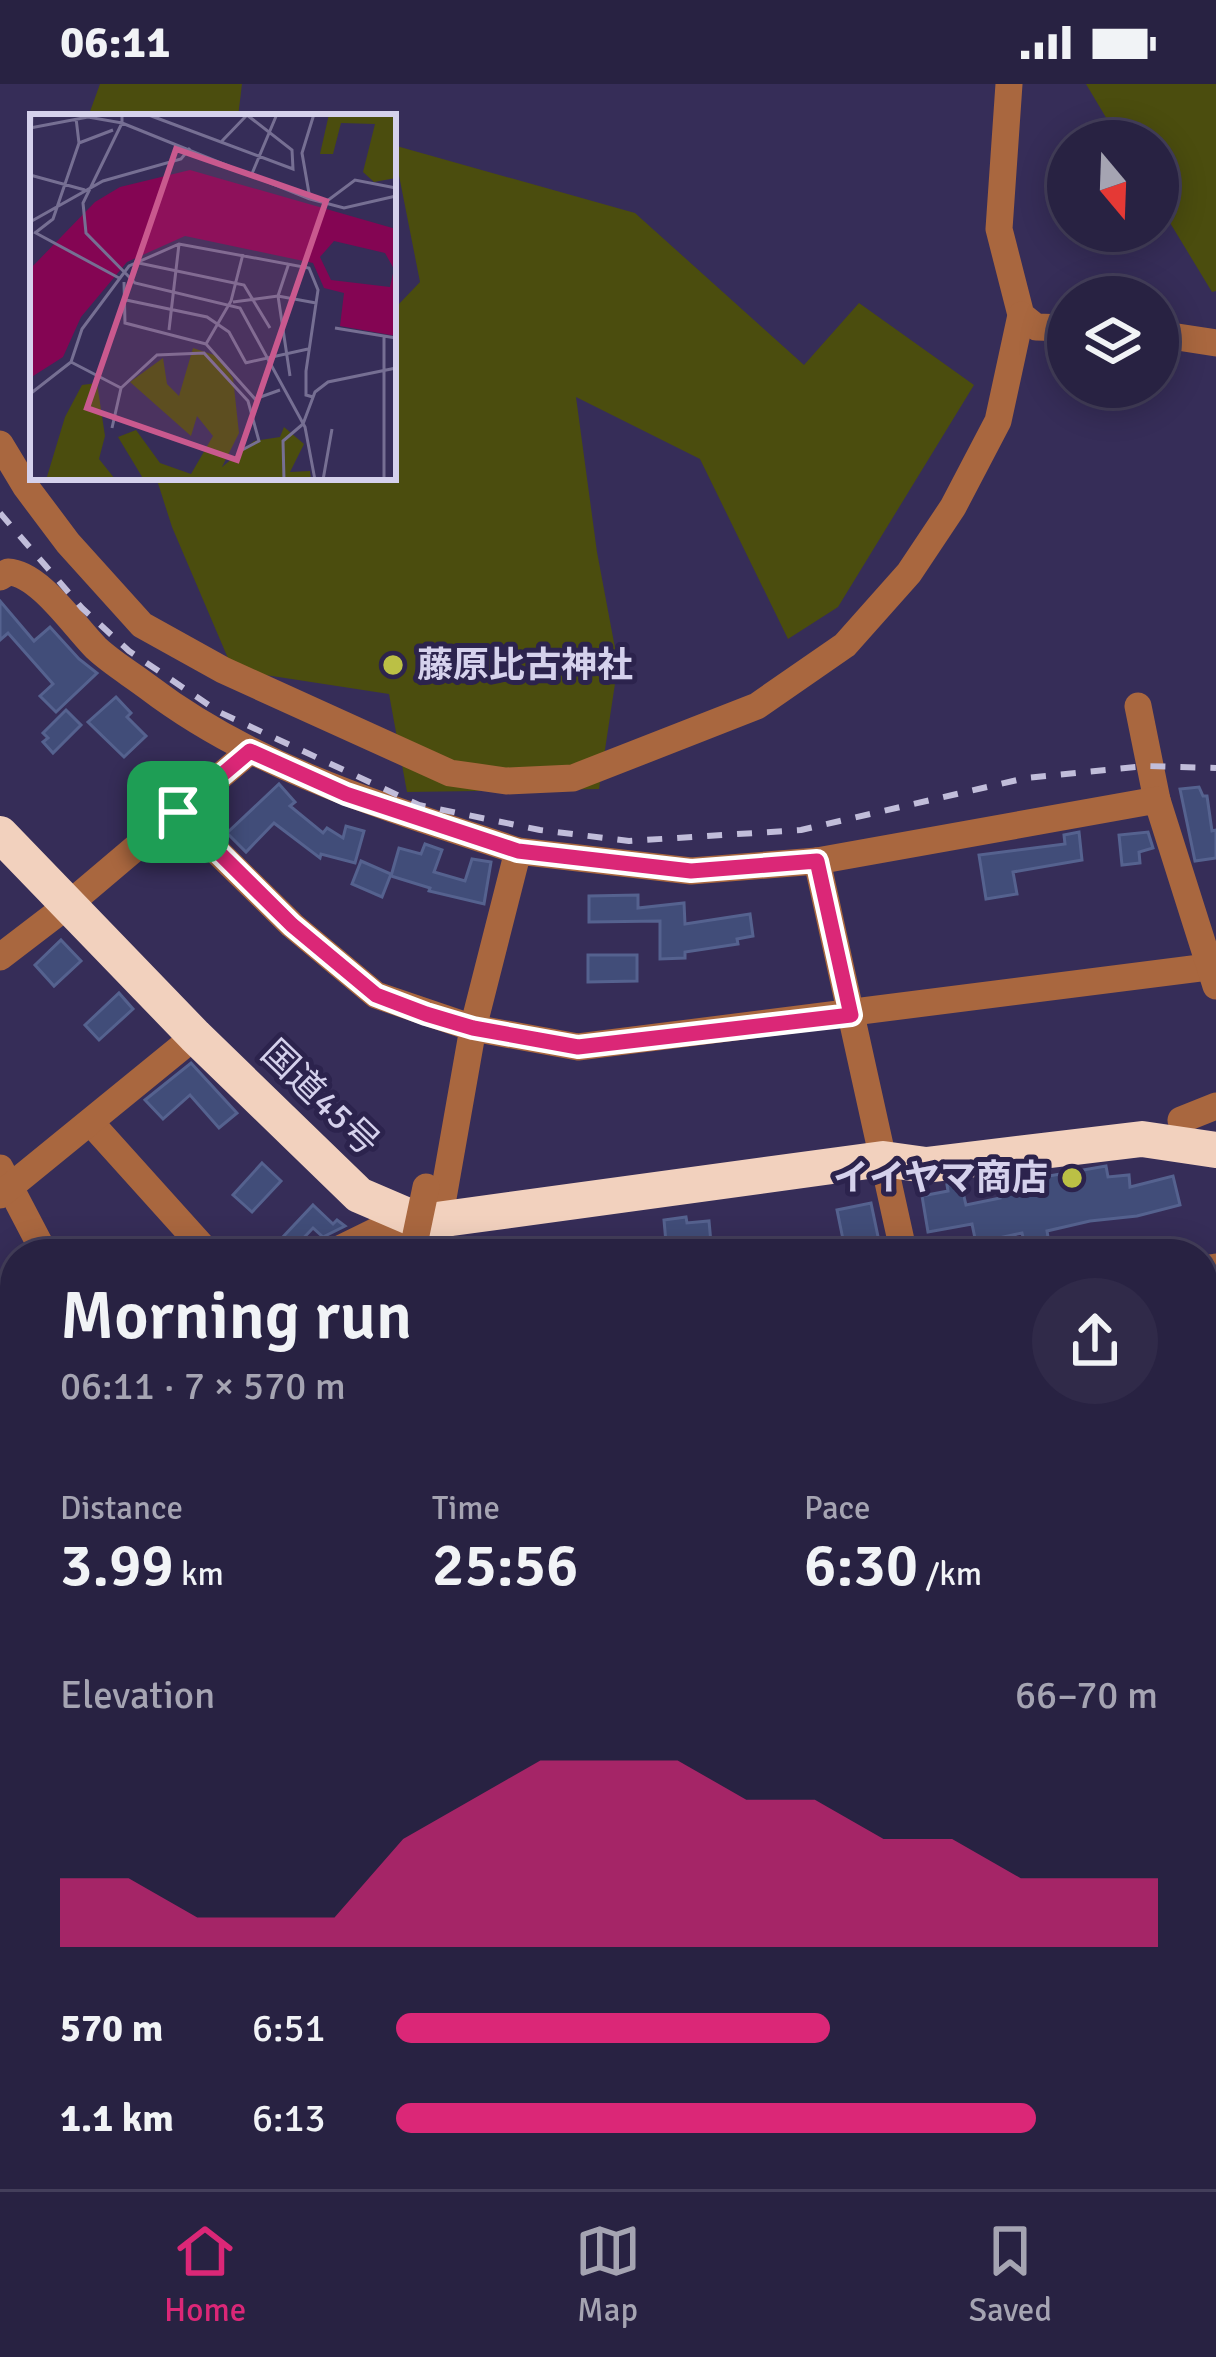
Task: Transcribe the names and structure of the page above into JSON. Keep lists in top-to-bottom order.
{
  "streets": {
    "highway": ["国道45号"]
  },
  "places": ["藤原比古神社", "イイヤマ商店"],
  "north": "bottom",
  "page": {
    "status": "06:11",
    "heading": ["Morning run", "06:11 · 7 × 570 m"],
    "stats": [
      ["Distance", "3.99 km"],
      ["Time", "25:56"],
      ["Pace", "6:30 /km"]
    ],
    "chart": ["Elevation", "66–70 m"],
    "list": [
      {
        "name": "570 m",
        "note": "6:51"
      },
      {
        "name": "1.1 km",
        "note": "6:13"
      }
    ],
    "tabs": ["Home", "Map", "Saved"]
  }
}
